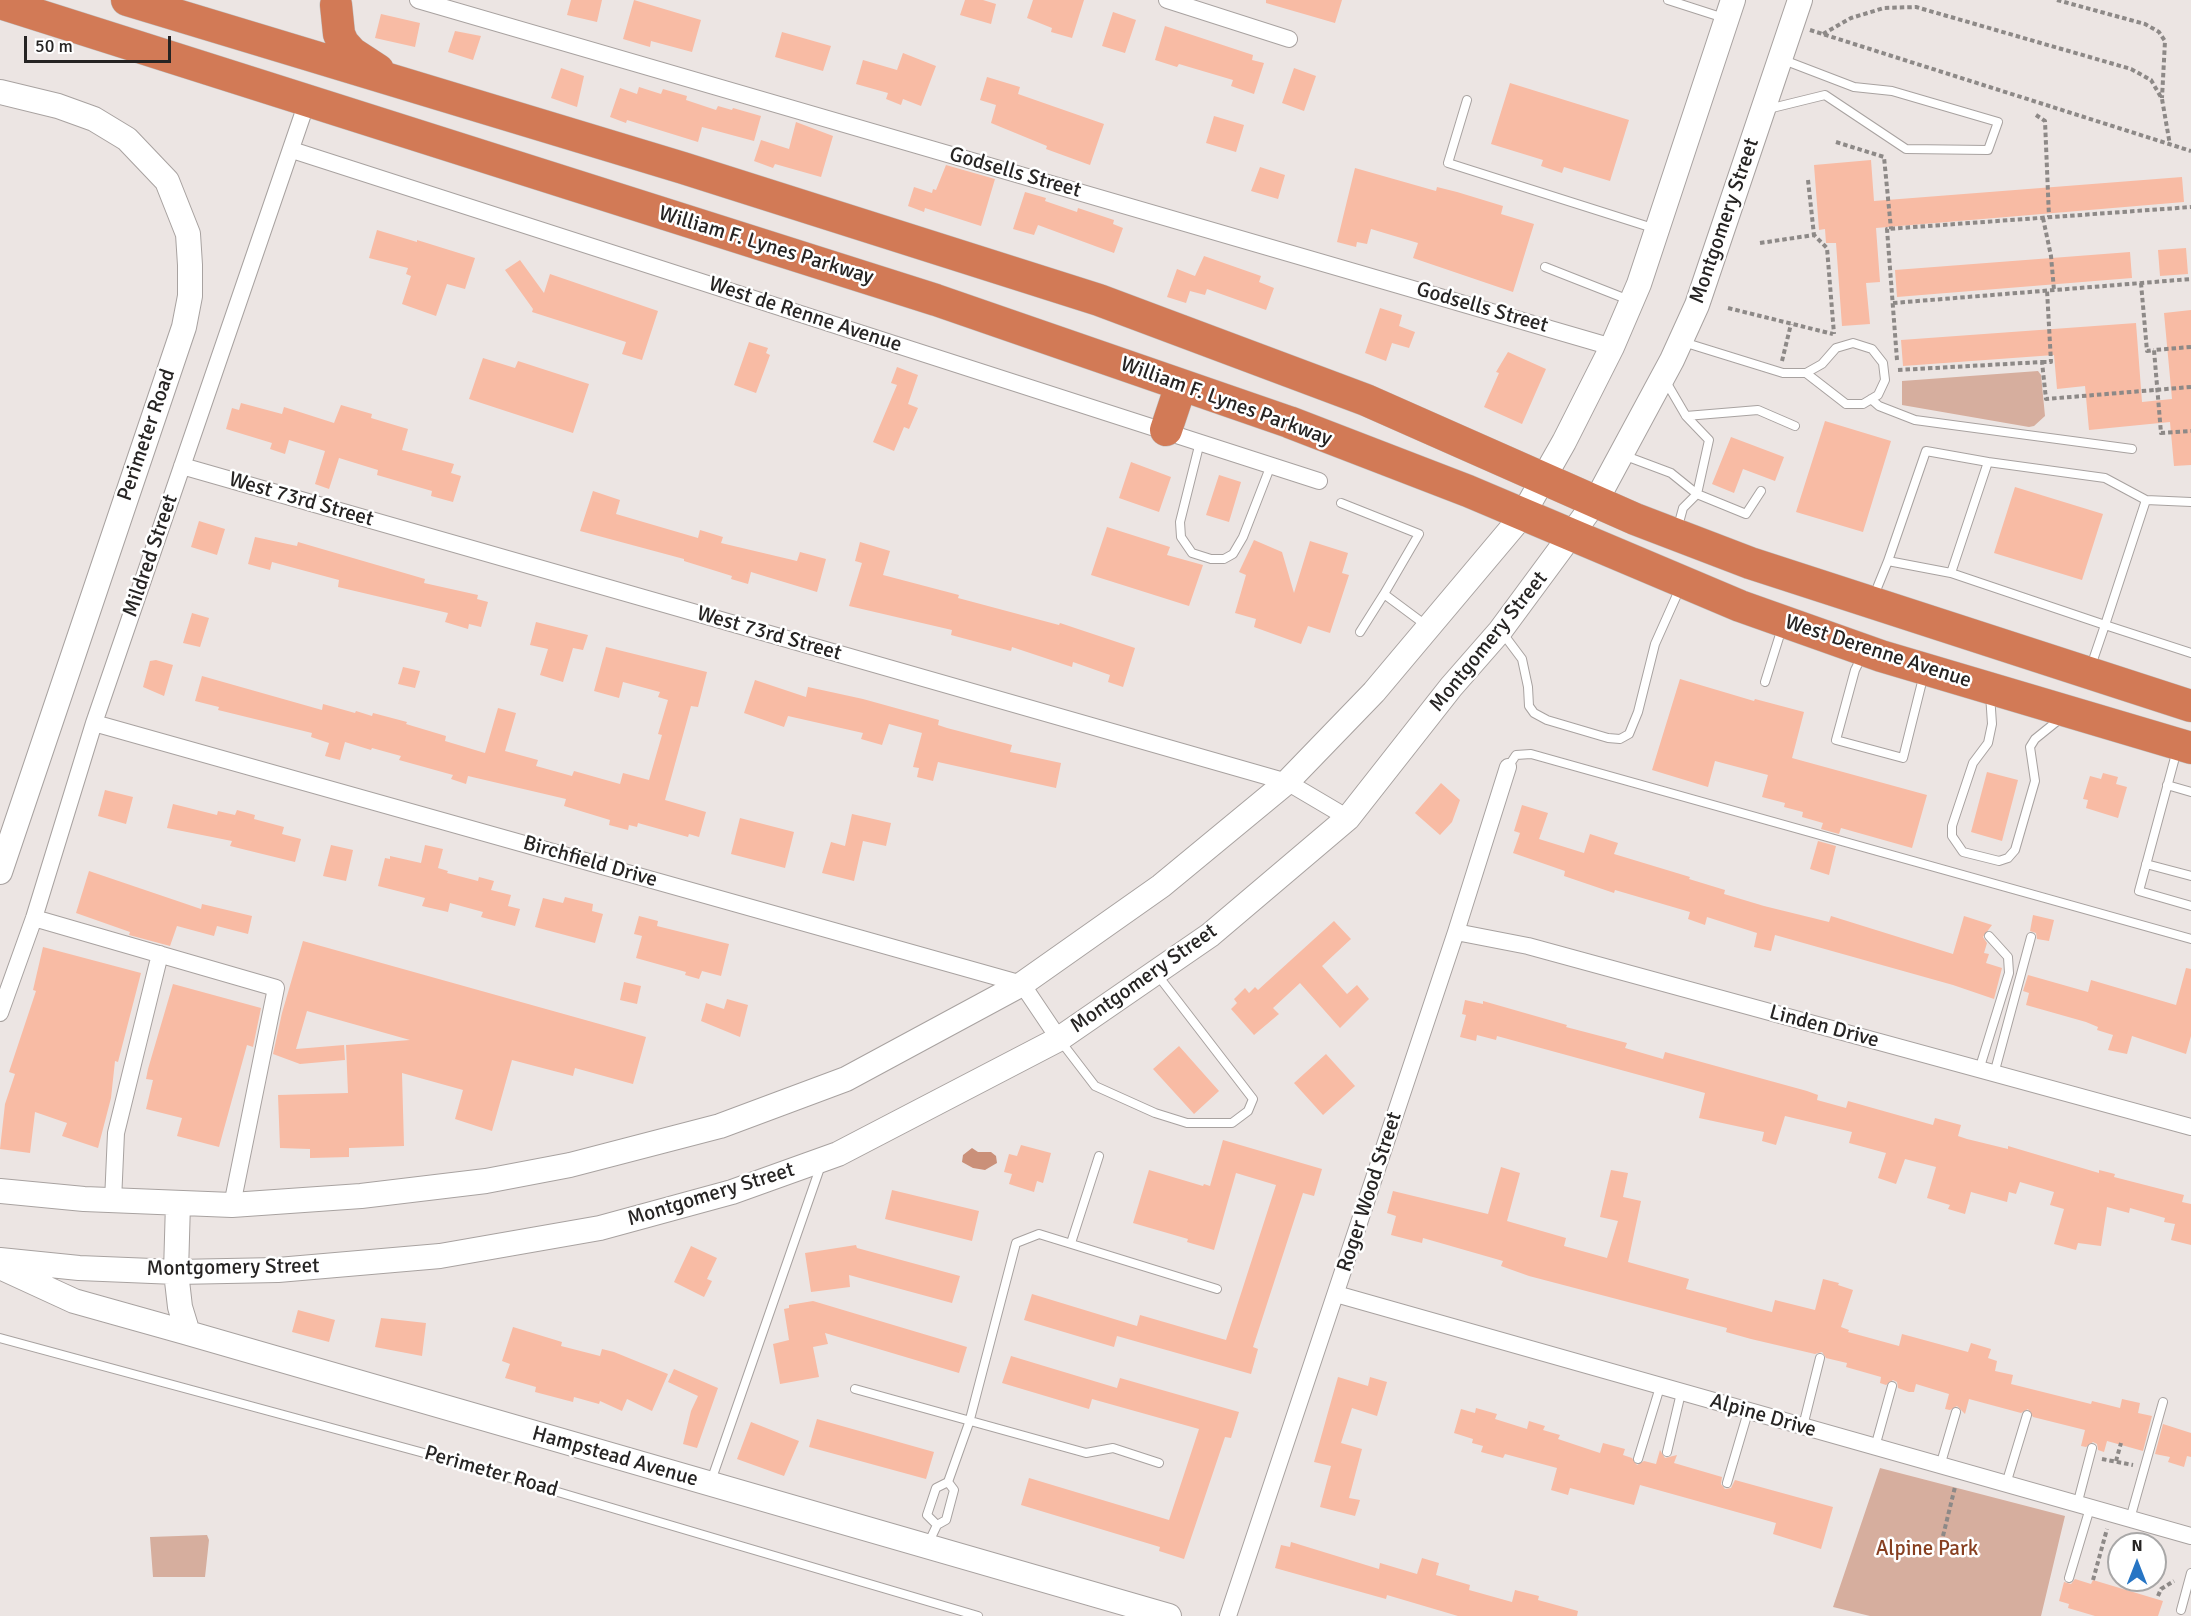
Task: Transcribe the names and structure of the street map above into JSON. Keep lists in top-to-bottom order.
{
  "streets": {
    "highway": ["William F. Lynes Parkway", "West Derenne Avenue"],
    "street": [
      "Godsells Street",
      "Montgomery Street",
      "West de Renne Avenue",
      "Perimeter Road",
      "West 73rd Street",
      "Mildred Street",
      "Birchfield Drive",
      "Linden Drive",
      "Roger Wood Street",
      "Alpine Drive",
      "Hampstead Avenue"
    ]
  },
  "crossings": [
    ["Montgomery Street", "West 73rd Street"],
    ["Montgomery Street", "West Derenne Avenue"],
    ["William F. Lynes Parkway", "Mildred Street"],
    ["West de Renne Avenue", "Mildred Street"],
    ["West 73rd Street", "Mildred Street"],
    ["Mildred Street", "Birchfield Drive"],
    ["Linden Drive", "Roger Wood Street"],
    ["Roger Wood Street", "Alpine Drive"]
  ],
  "parks": ["Alpine Park"],
  "scale_bar": "50 m",
  "north": "top"
}
